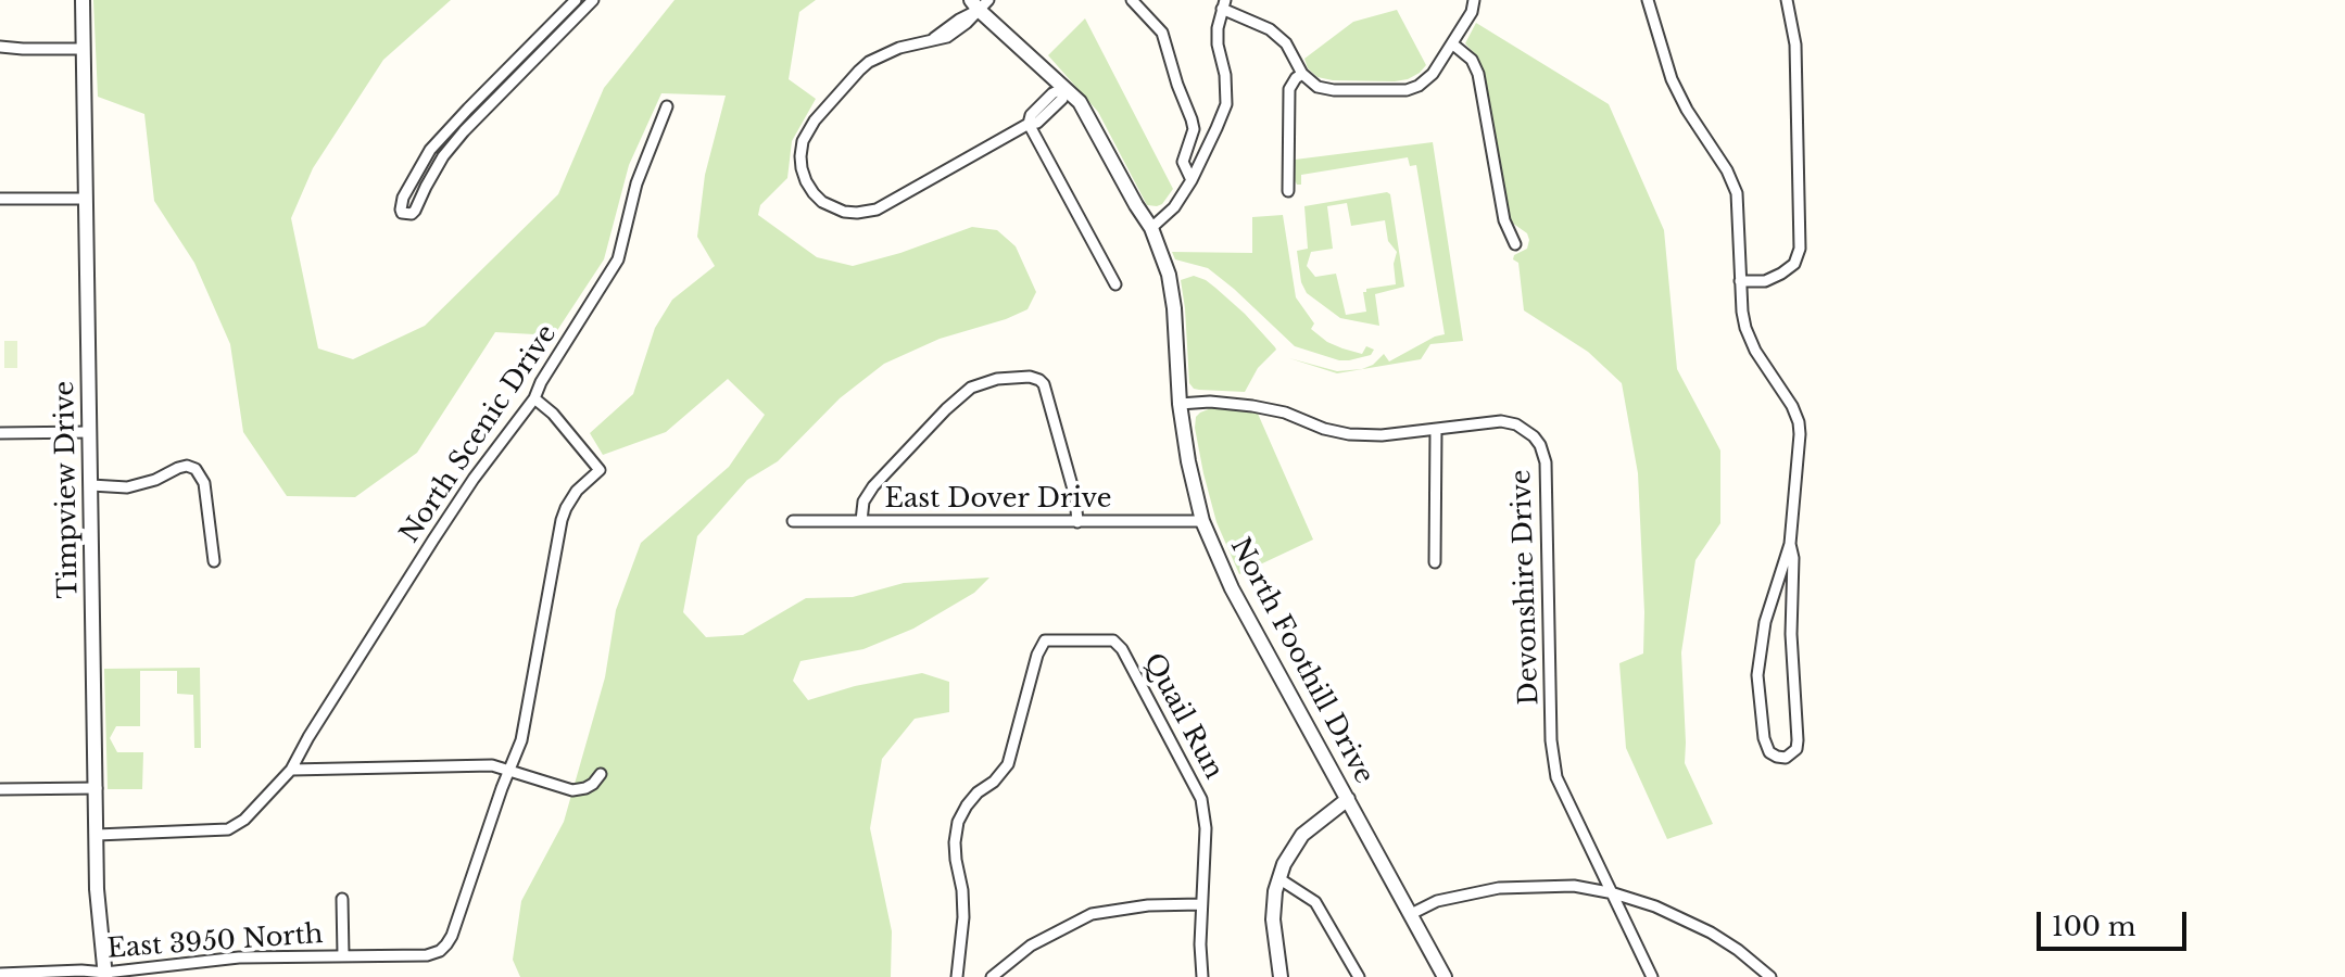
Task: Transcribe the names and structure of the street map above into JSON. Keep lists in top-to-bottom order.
{
  "streets": {
    "street": [
      "North Scenic Drive",
      "Timpview Drive",
      "East Dover Drive",
      "Devonshire Drive",
      "North Foothill Drive",
      "Quail Run",
      "East 3950 North"
    ]
  },
  "crossings": [
    ["North Scenic Drive", "Timpview Drive"],
    ["Timpview Drive", "East 3950 North"],
    ["East Dover Drive", "North Foothill Drive"],
    ["Devonshire Drive", "North Foothill Drive"]
  ],
  "scale_bar": "100 m"
}
